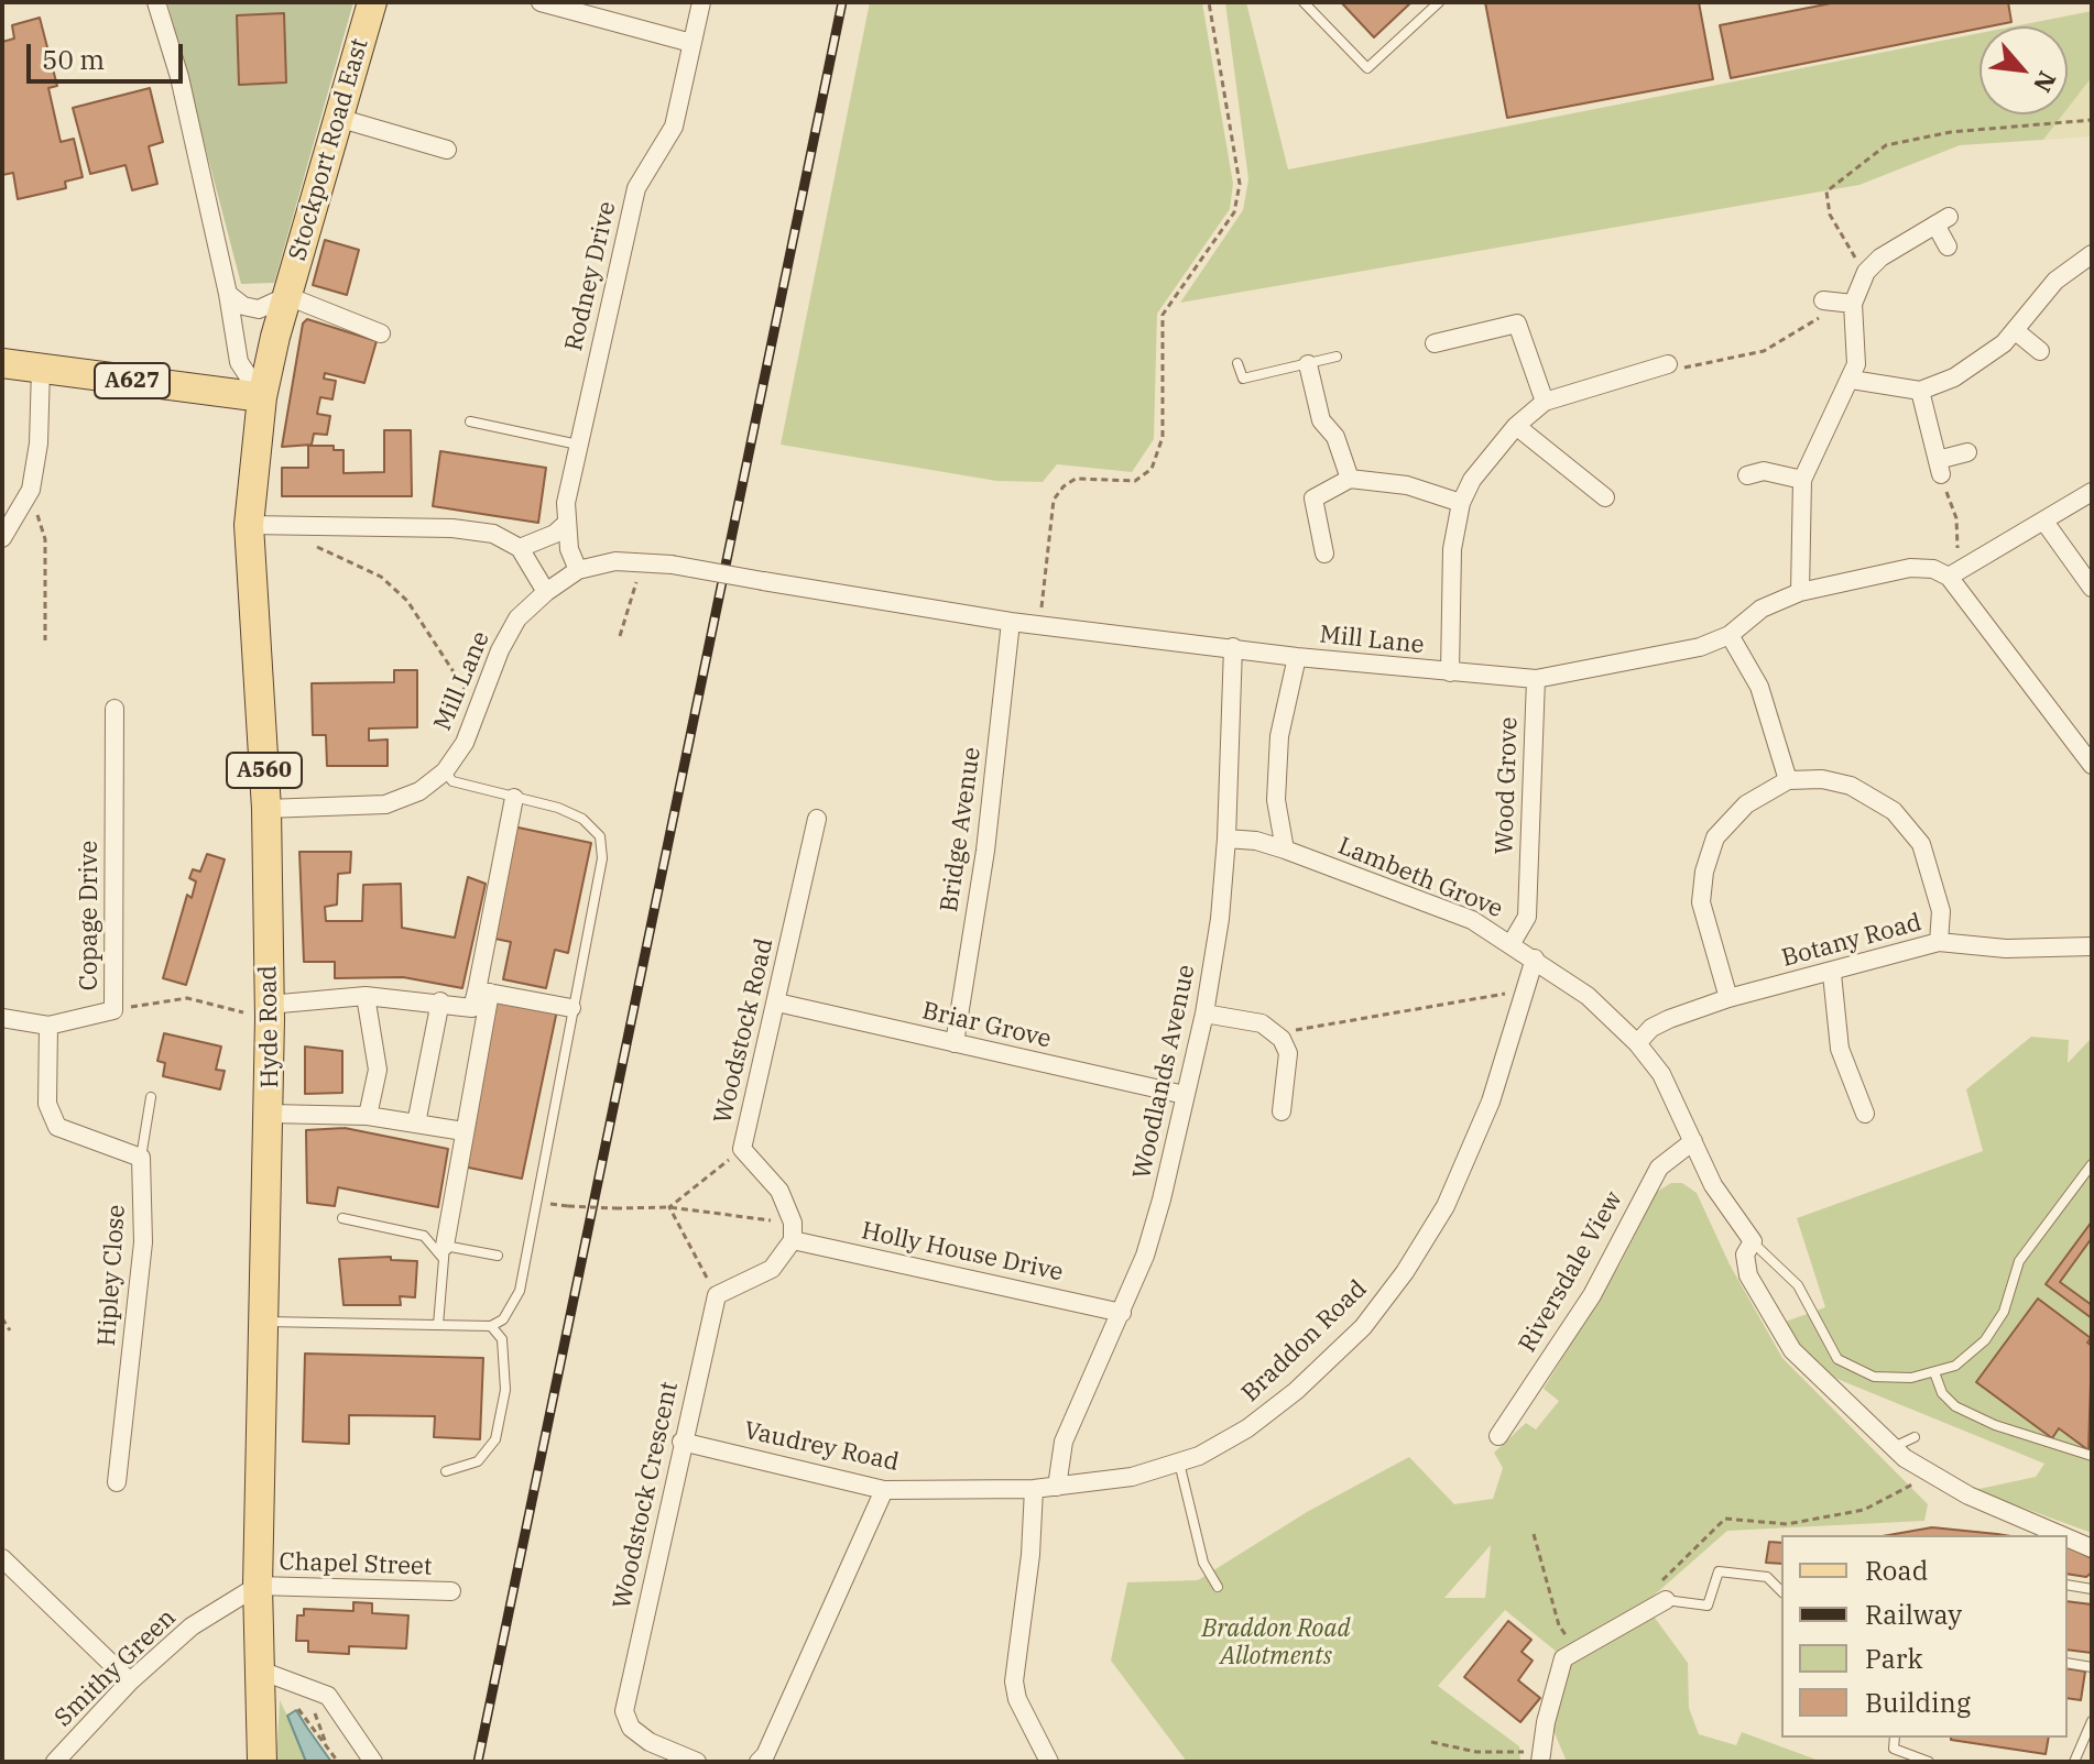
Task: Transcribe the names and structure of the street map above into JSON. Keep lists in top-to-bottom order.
{
  "streets": {
    "main road": [
      "Stockport Road East",
      "A627",
      "A560",
      "Hyde Road"
    ],
    "street": [
      "Rodney Drive",
      "Mill Lane",
      "Wood Grove",
      "Bridge Avenue",
      "Lambeth Grove",
      "Copage Drive",
      "Botany Road",
      "Briar Grove",
      "Woodstock Road",
      "Woodlands Avenue",
      "Holly House Drive",
      "Riversdale View",
      "Hipley Close",
      "Braddon Road",
      "Vaudrey Road",
      "Woodstock Crescent",
      "Chapel Street",
      "Smithy Green"
    ]
  },
  "crossings": [
    ["Stockport Road East", "Hyde Road"],
    ["Rodney Drive", "Mill Lane"],
    ["A627", "Hyde Road"],
    ["Mill Lane", "Wood Grove"],
    ["Mill Lane", "Bridge Avenue"],
    ["Mill Lane", "Hyde Road"],
    ["Mill Lane", "Woodlands Avenue"],
    ["Wood Grove", "Lambeth Grove"],
    ["Bridge Avenue", "Briar Grove"],
    ["Lambeth Grove", "Botany Road"],
    ["Lambeth Grove", "Woodlands Avenue"],
    ["Lambeth Grove", "Riversdale View"],
    ["Lambeth Grove", "Braddon Road"],
    ["Briar Grove", "Woodstock Road"],
    ["Briar Grove", "Woodlands Avenue"],
    ["Hyde Road", "Chapel Street"],
    ["Hyde Road", "Smithy Green"],
    ["Woodstock Road", "Holly House Drive"],
    ["Woodlands Avenue", "Holly House Drive"],
    ["Woodlands Avenue", "Braddon Road"],
    ["Woodlands Avenue", "Vaudrey Road"],
    ["Braddon Road", "Vaudrey Road"],
    ["Vaudrey Road", "Woodstock Crescent"],
    ["Chapel Street", "Smithy Green"]
  ],
  "parks": ["Braddon Road Allotments"],
  "legend": [
    "Road",
    "Railway",
    "Park",
    "Building"
  ],
  "scale_bar": "50 m",
  "north": "bottom right"
}
